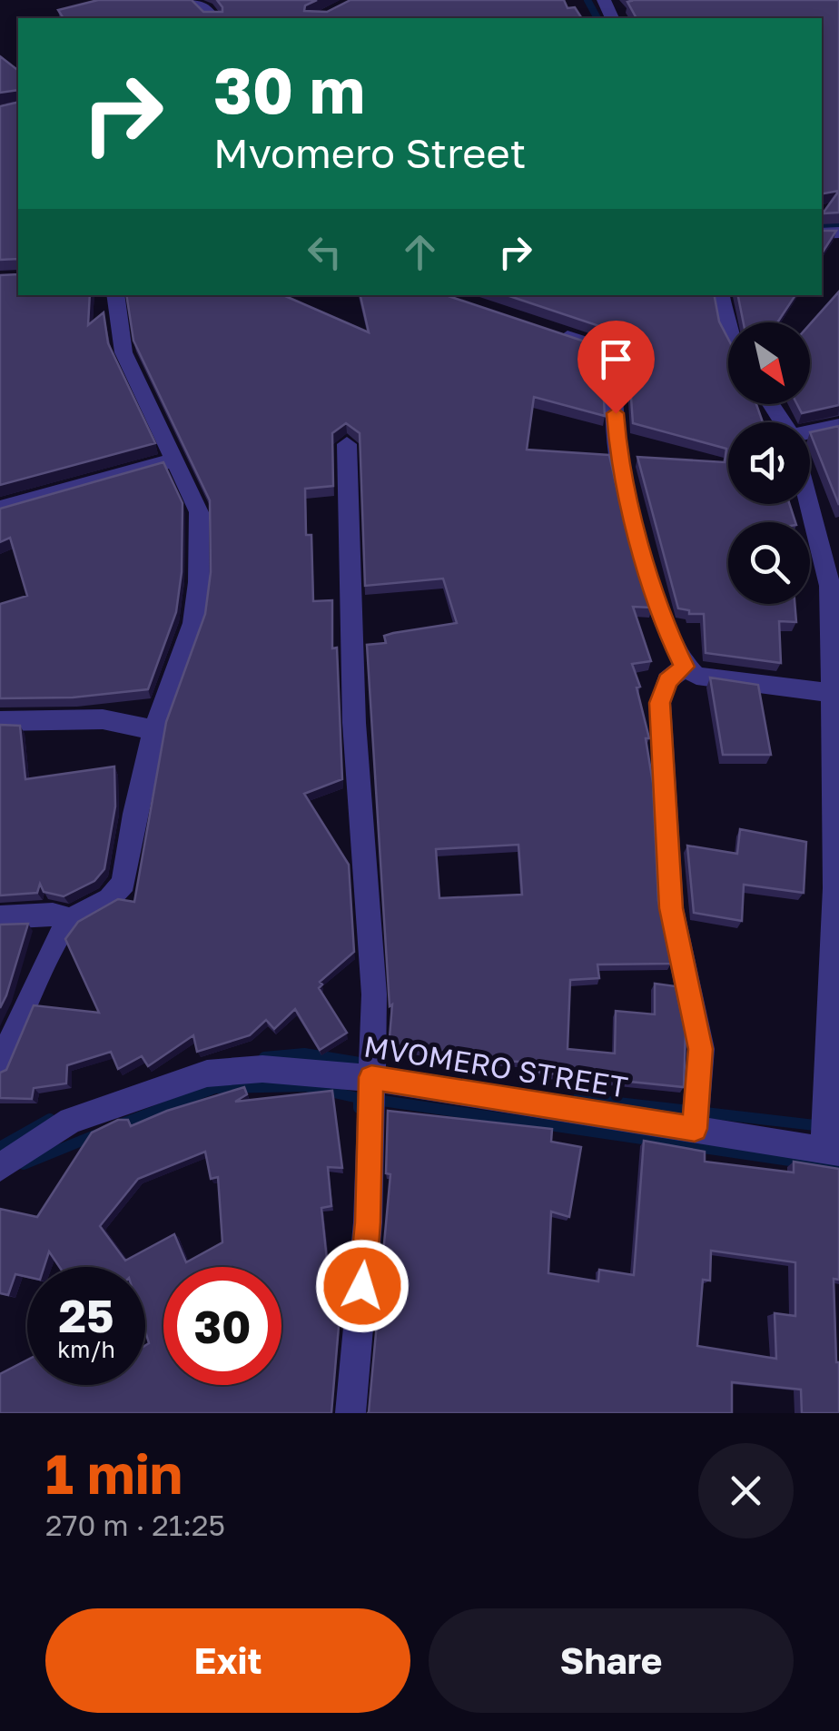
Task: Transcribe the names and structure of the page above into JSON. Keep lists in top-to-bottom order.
{
  "streets": {
    "street": ["MVOMERO STREET"]
  },
  "north": "bottom right",
  "page": {
    "turn": ["30 m", "Mvomero Street"],
    "speed": "25 km/h",
    "limit": "30",
    "heading": ["1 min", "270 m · 21:25"],
    "buttons": ["Exit", "Share"]
  }
}
